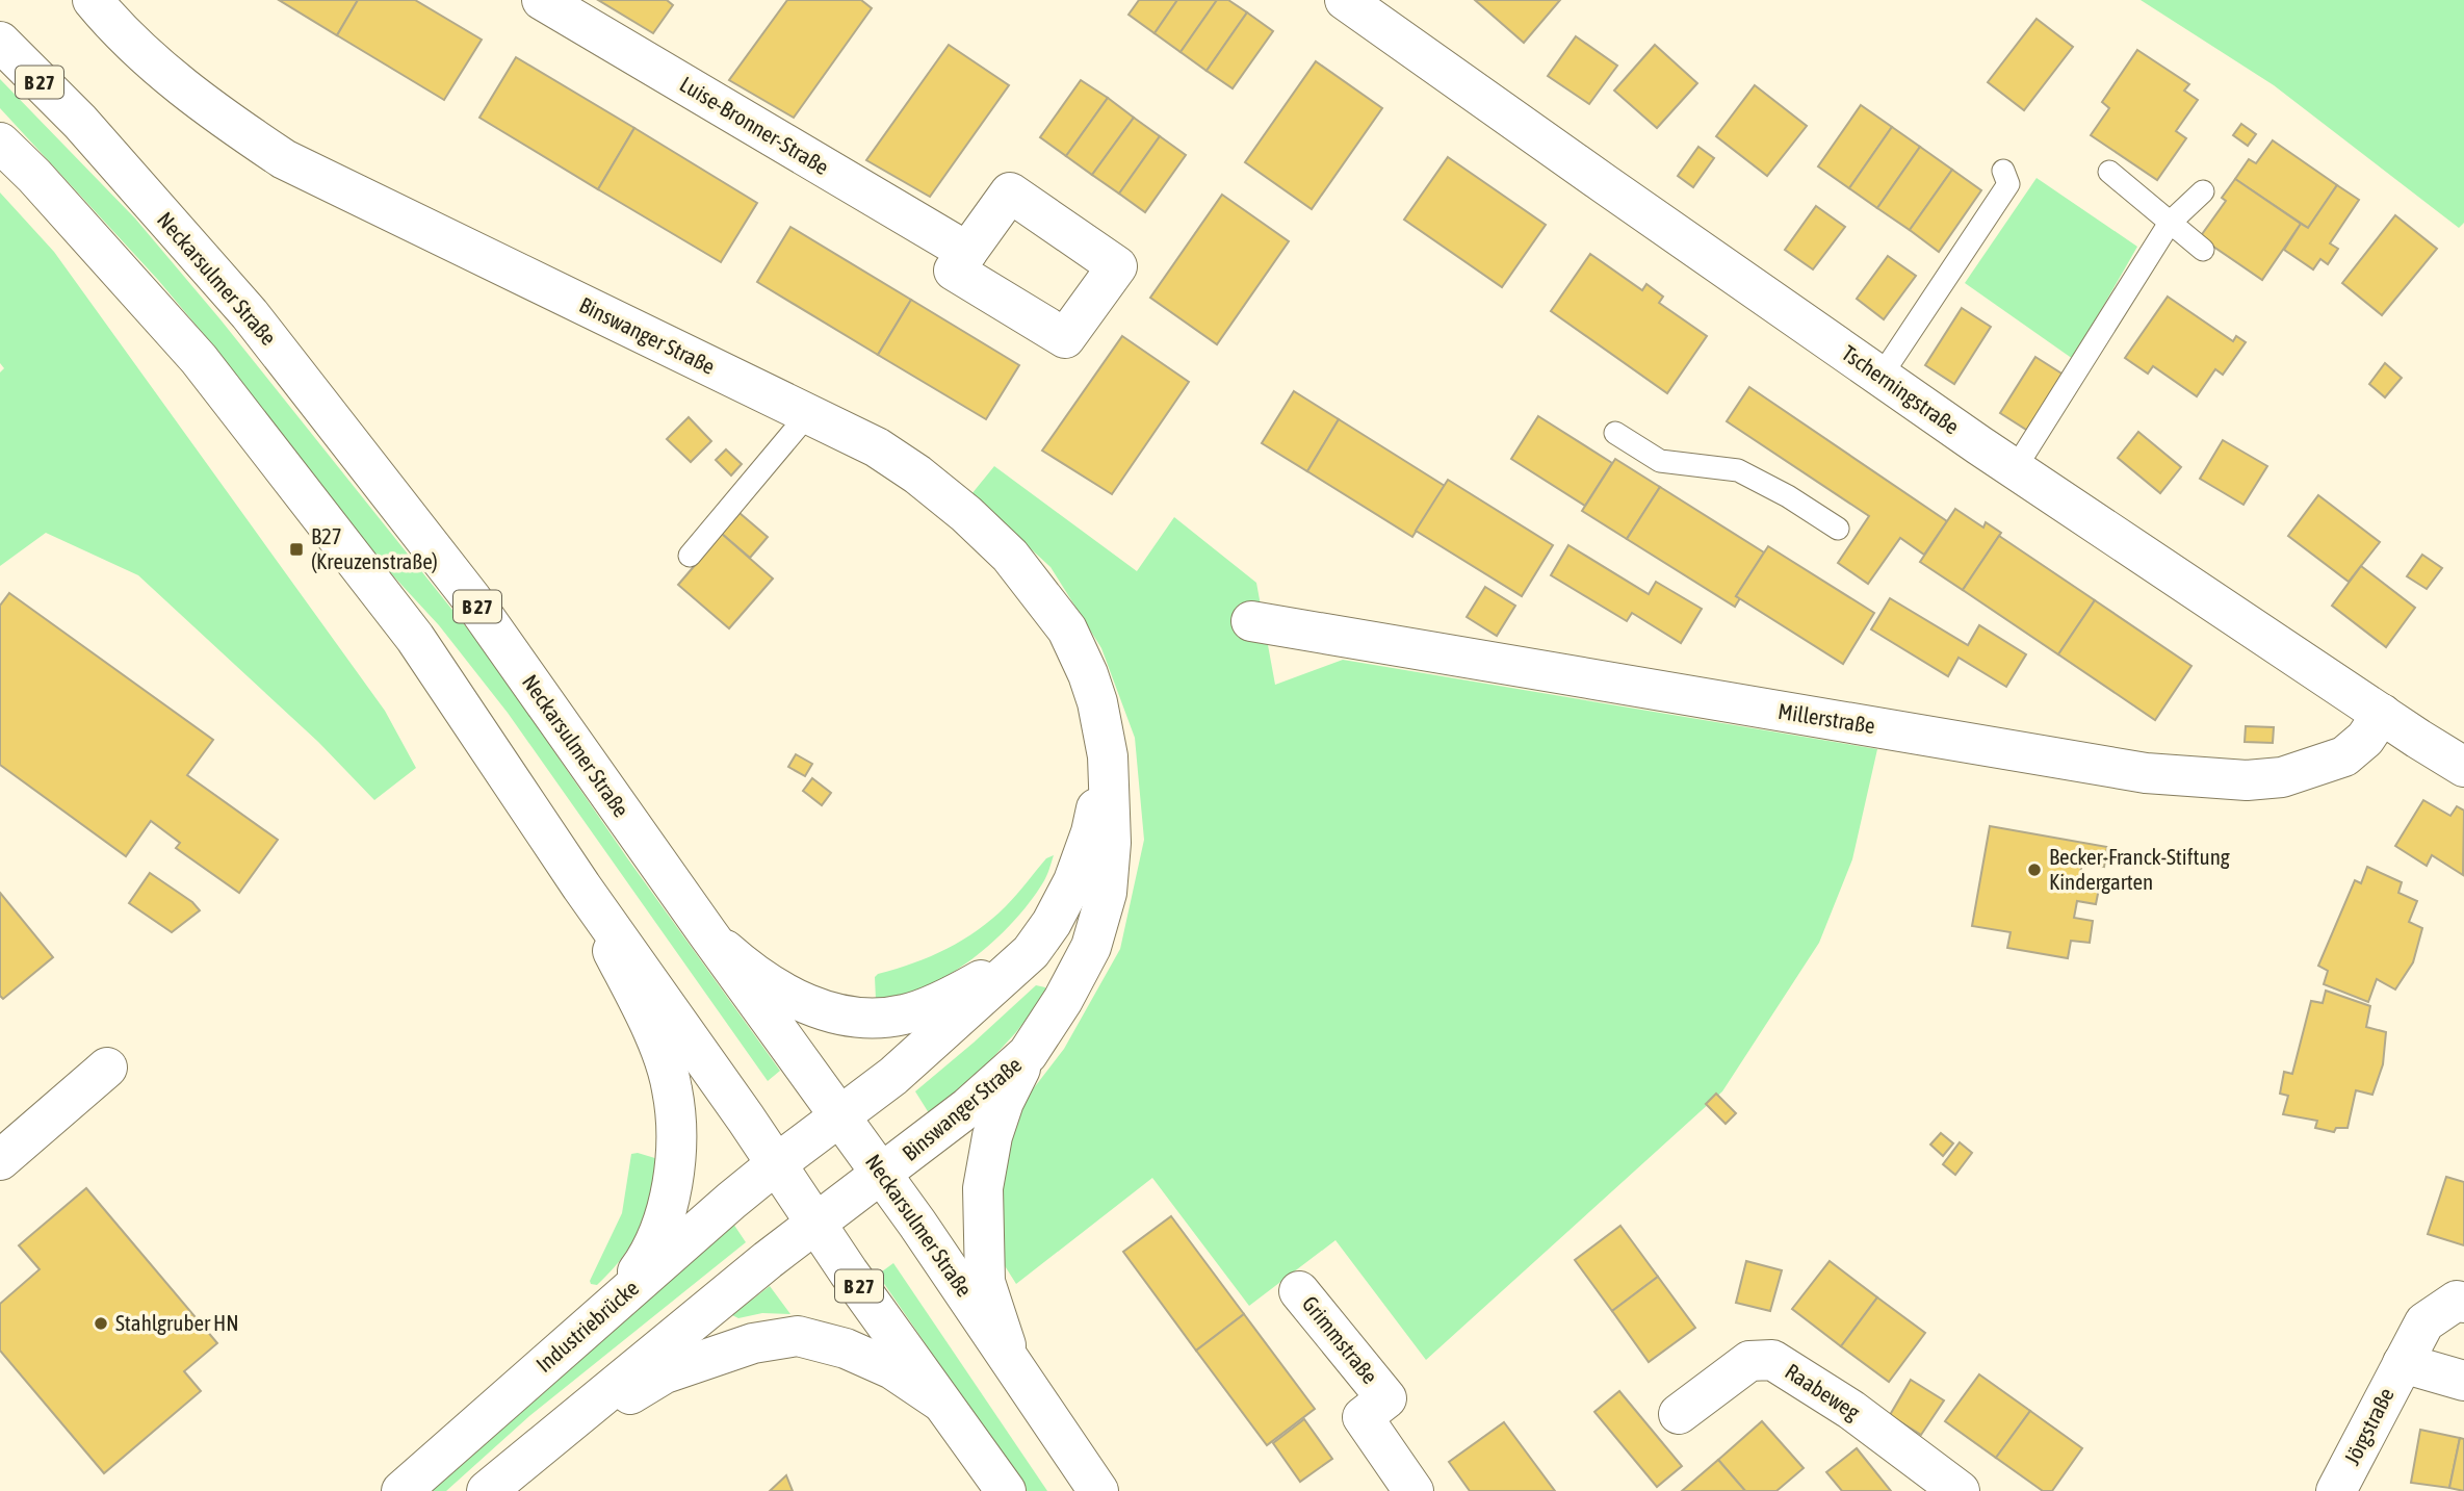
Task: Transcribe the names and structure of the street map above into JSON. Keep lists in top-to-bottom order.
{
  "streets": {
    "main road": [
      "B 27",
      "Luise-Bronner-Straße",
      "Neckarsulmer Straße",
      "Binswanger Straße",
      "Tscherningstraße",
      "Millerstraße",
      "Industriebrücke",
      "Grimmstraße",
      "Raabeweg",
      "Jörgstraße"
    ]
  },
  "crossings": [
    ["B 27", "Binswanger Straße"],
    ["B 27", "Industriebrücke"],
    ["Neckarsulmer Straße", "Binswanger Straße"],
    ["Binswanger Straße", "Industriebrücke"],
    ["Tscherningstraße", "Millerstraße"]
  ],
  "places": {
    "transit": ["B27 (Kreuzenstraße)"],
    "other": ["Becker-Franck-Stiftung Kindergarten", "Stahlgruber HN"]
  }
}
